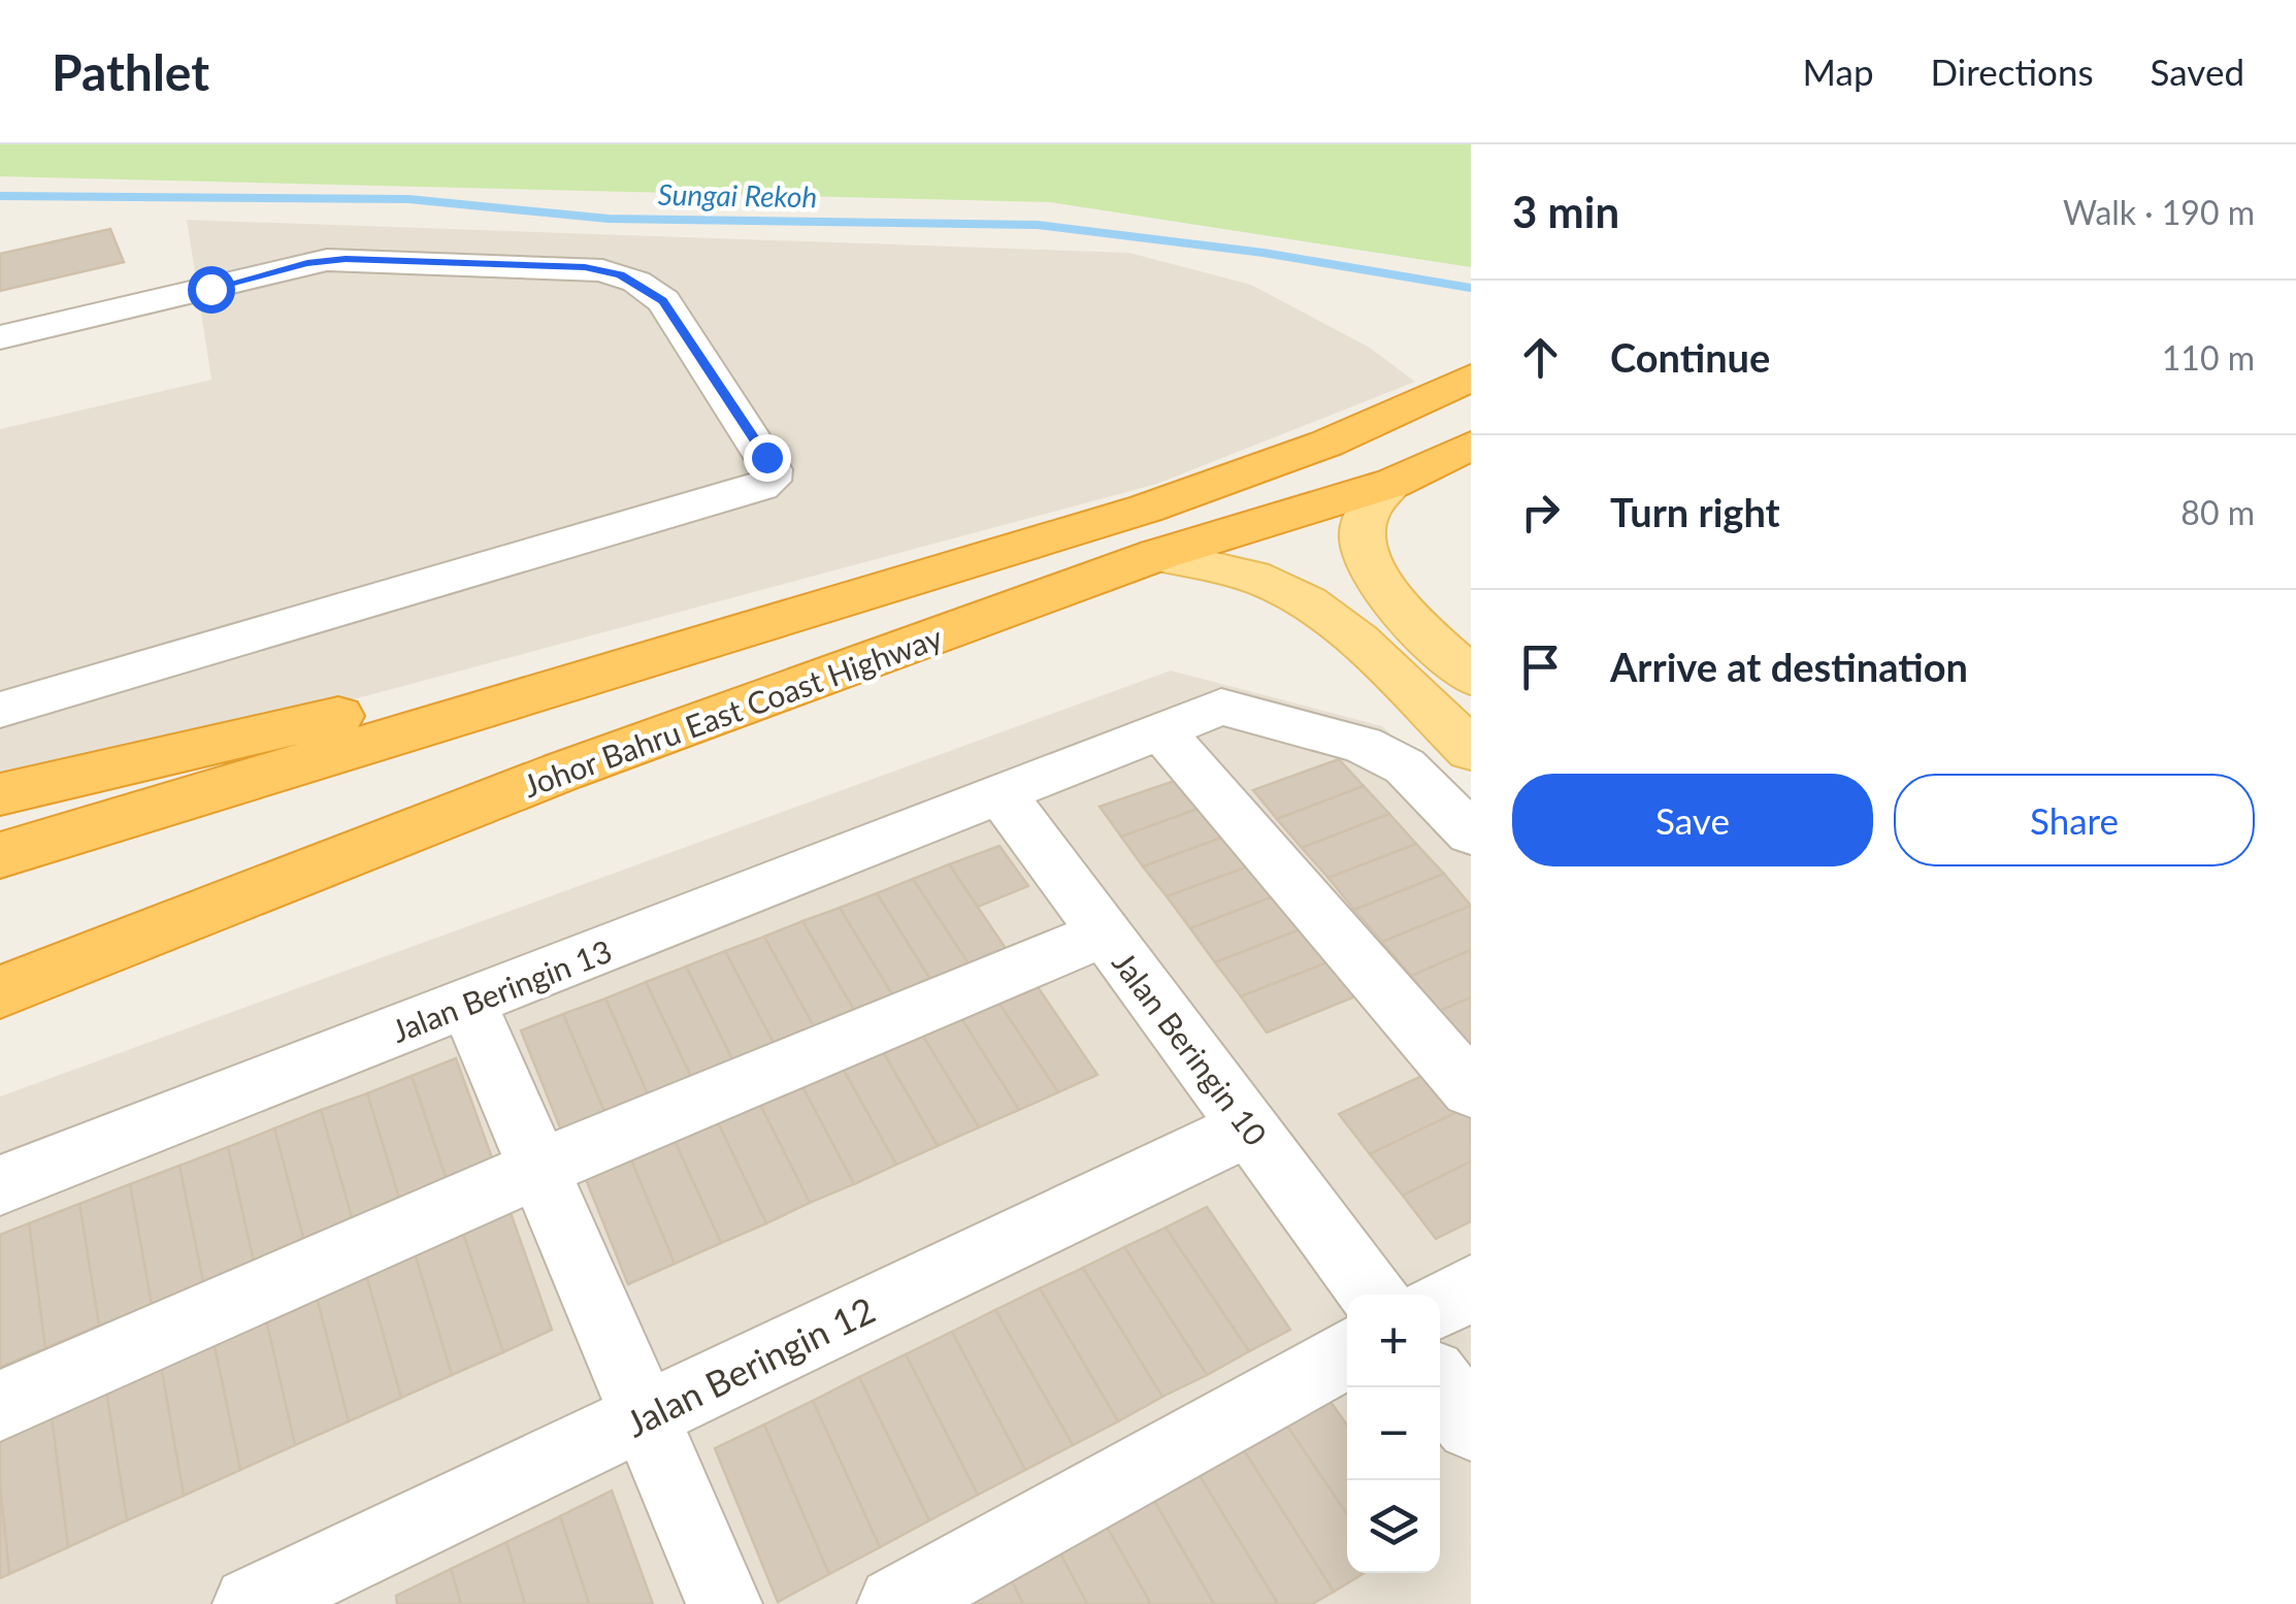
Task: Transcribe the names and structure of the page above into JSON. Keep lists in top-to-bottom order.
{
  "streets": {
    "highway": ["Johor Bahru East Coast Highway"],
    "street": ["Jalan Beringin 13", "Jalan Beringin 10", "Jalan Beringin 12"]
  },
  "crossings": [
    ["Jalan Beringin 13", "Jalan Beringin 10"],
    ["Jalan Beringin 10", "Jalan Beringin 12"]
  ],
  "water": ["Sungai Rekoh"],
  "page": {
    "header": "Pathlet",
    "nav": ["Map", "Directions", "Saved"],
    "heading": ["3 min", "Walk · 190 m"],
    "list": [
      ["Continue", "110 m"],
      ["Turn right", "80 m"],
      "Arrive at destination"
    ],
    "buttons": ["Save", "Share"],
    "map_buttons": ["+", "−"]
  }
}
